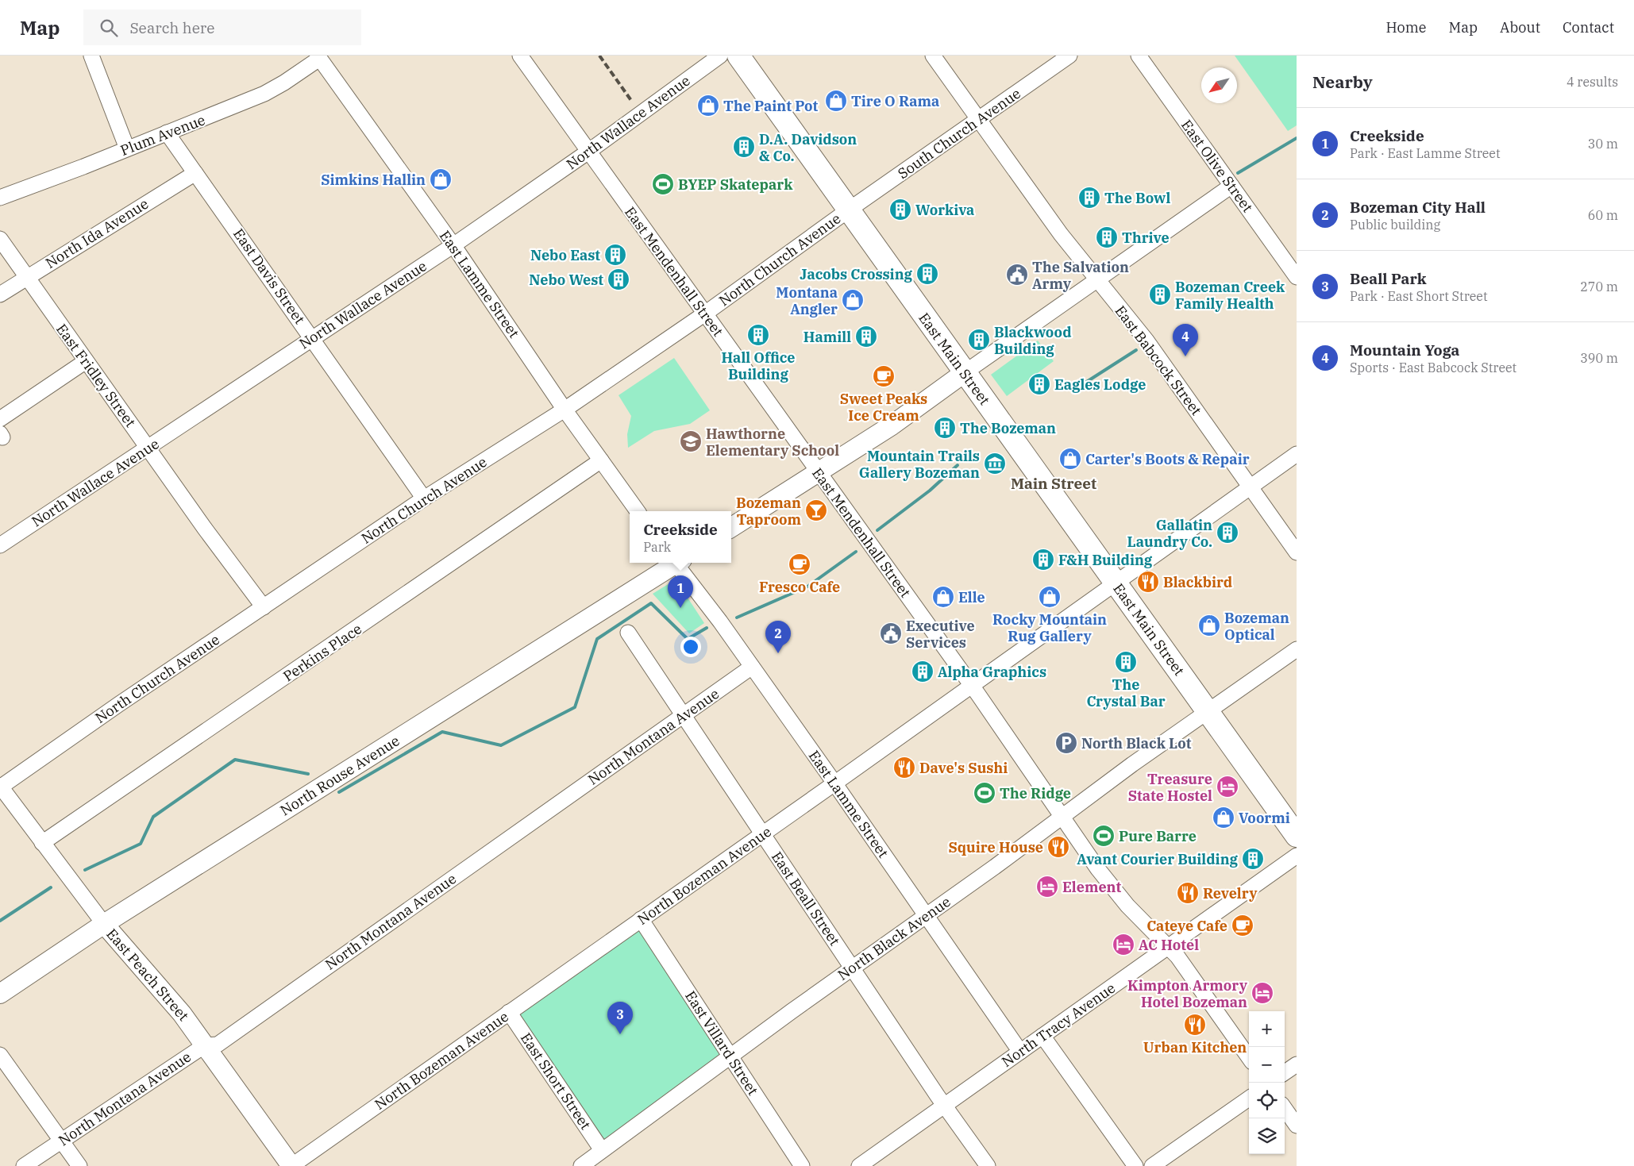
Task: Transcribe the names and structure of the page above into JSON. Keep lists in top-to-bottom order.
{
  "streets": {
    "highway": ["East Main Street"],
    "main road": ["North Rouse Avenue", "East Peach Street"],
    "street": [
      "North Wallace Avenue",
      "South Church Avenue",
      "Plum Avenue",
      "East Olive Street",
      "North Ida Avenue",
      "North Church Avenue",
      "East Mendenhall Street",
      "East Davis Street",
      "East Lamme Street",
      "East Babcock Street",
      "East Fridley Street",
      "Perkins Place",
      "North Montana Avenue",
      "North Bozeman Avenue",
      "East Beall Street",
      "North Black Avenue",
      "North Tracy Avenue",
      "East Villard Street",
      "East Short Street"
    ]
  },
  "crossings": [
    ["North Wallace Avenue", "East Mendenhall Street"],
    ["North Wallace Avenue", "East Davis Street"],
    ["North Wallace Avenue", "East Lamme Street"],
    ["North Wallace Avenue", "East Fridley Street"],
    ["South Church Avenue", "North Church Avenue"],
    ["South Church Avenue", "East Main Street"],
    ["South Church Avenue", "East Babcock Street"],
    ["Plum Avenue", "East Davis Street"],
    ["Plum Avenue", "East Lamme Street"],
    ["North Ida Avenue", "East Davis Street"],
    ["North Ida Avenue", "East Fridley Street"],
    ["North Church Avenue", "East Mendenhall Street"],
    ["North Church Avenue", "East Davis Street"],
    ["North Church Avenue", "East Lamme Street"],
    ["North Church Avenue", "East Main Street"],
    ["North Church Avenue", "East Fridley Street"],
    ["North Church Avenue", "East Peach Street"],
    ["East Mendenhall Street", "North Bozeman Avenue"],
    ["East Mendenhall Street", "North Black Avenue"],
    ["East Mendenhall Street", "North Tracy Avenue"],
    ["East Lamme Street", "Perkins Place"],
    ["East Lamme Street", "North Montana Avenue"],
    ["East Lamme Street", "North Bozeman Avenue"],
    ["East Lamme Street", "North Black Avenue"],
    ["East Lamme Street", "North Tracy Avenue"],
    ["East Main Street", "North Bozeman Avenue"],
    ["East Main Street", "North Black Avenue"],
    ["East Babcock Street", "North Bozeman Avenue"],
    ["Perkins Place", "East Peach Street"],
    ["North Montana Avenue", "East Beall Street"],
    ["North Montana Avenue", "East Peach Street"],
    ["North Rouse Avenue", "East Peach Street"],
    ["North Bozeman Avenue", "East Beall Street"],
    ["North Bozeman Avenue", "East Peach Street"],
    ["North Bozeman Avenue", "East Villard Street"],
    ["North Bozeman Avenue", "East Short Street"],
    ["East Beall Street", "North Black Avenue"],
    ["East Beall Street", "North Tracy Avenue"],
    ["North Black Avenue", "East Villard Street"],
    ["North Black Avenue", "East Short Street"]
  ],
  "districts": ["Main Street"],
  "places": {
    "shop": [
      "Tire O Rama",
      "The Paint Pot",
      "Simkins Hallin",
      "Montana Angler",
      "Carter's Boots & Repair",
      "Elle",
      "Rocky Mountain Rug Gallery",
      "Bozeman Optical",
      "Voormi"
    ],
    "building": [
      "D.A. Davidson & Co.",
      "The Bowl",
      "Workiva",
      "Thrive",
      "Nebo East",
      "Jacobs Crossing",
      "Nebo West",
      "Bozeman Creek Family Health",
      "Hall Office Building",
      "Hamill",
      "Blackwood Building",
      "Eagles Lodge",
      "The Bozeman",
      "Gallatin Laundry Co.",
      "F&H Building",
      "The Crystal Bar",
      "Alpha Graphics",
      "Avant Courier Building"
    ],
    "sports": ["BYEP Skatepark", "The Ridge", "Pure Barre"],
    "public building": ["The Salvation Army", "Executive Services"],
    "cafe": ["Sweet Peaks Ice Cream", "Fresco Cafe", "Cateye Cafe"],
    "school or university": ["Hawthorne Elementary School"],
    "museum": ["Mountain Trails Gallery Bozeman"],
    "bar": ["Bozeman Taproom"],
    "restaurant": [
      "Blackbird",
      "Dave's Sushi",
      "Squire House",
      "Revelry",
      "Urban Kitchen"
    ],
    "parking": ["North Black Lot"],
    "hotel": [
      "Treasure State Hostel",
      "Element",
      "AC Hotel",
      "Kimpton Armory Hotel Bozeman"
    ]
  },
  "north": "bottom left",
  "page": {
    "header": "Map",
    "search": "Search here",
    "nav": [
      "Home",
      "Map",
      "About",
      "Contact"
    ],
    "heading": ["Nearby", "4 results"],
    "list": [
      {
        "mark": "1",
        "name": "Creekside",
        "note": "Park · East Lamme Street",
        "value": "30 m"
      },
      {
        "mark": "2",
        "name": "Bozeman City Hall",
        "note": "Public building",
        "value": "60 m"
      },
      {
        "mark": "3",
        "name": "Beall Park",
        "note": "Park · East Short Street",
        "value": "270 m"
      },
      {
        "mark": "4",
        "name": "Mountain Yoga",
        "note": "Sports · East Babcock Street",
        "value": "390 m"
      }
    ],
    "pins": [
      "4",
      "1",
      "2",
      "3"
    ],
    "popup": ["Creekside", "Park"],
    "map_buttons": ["+", "−"]
  }
}
